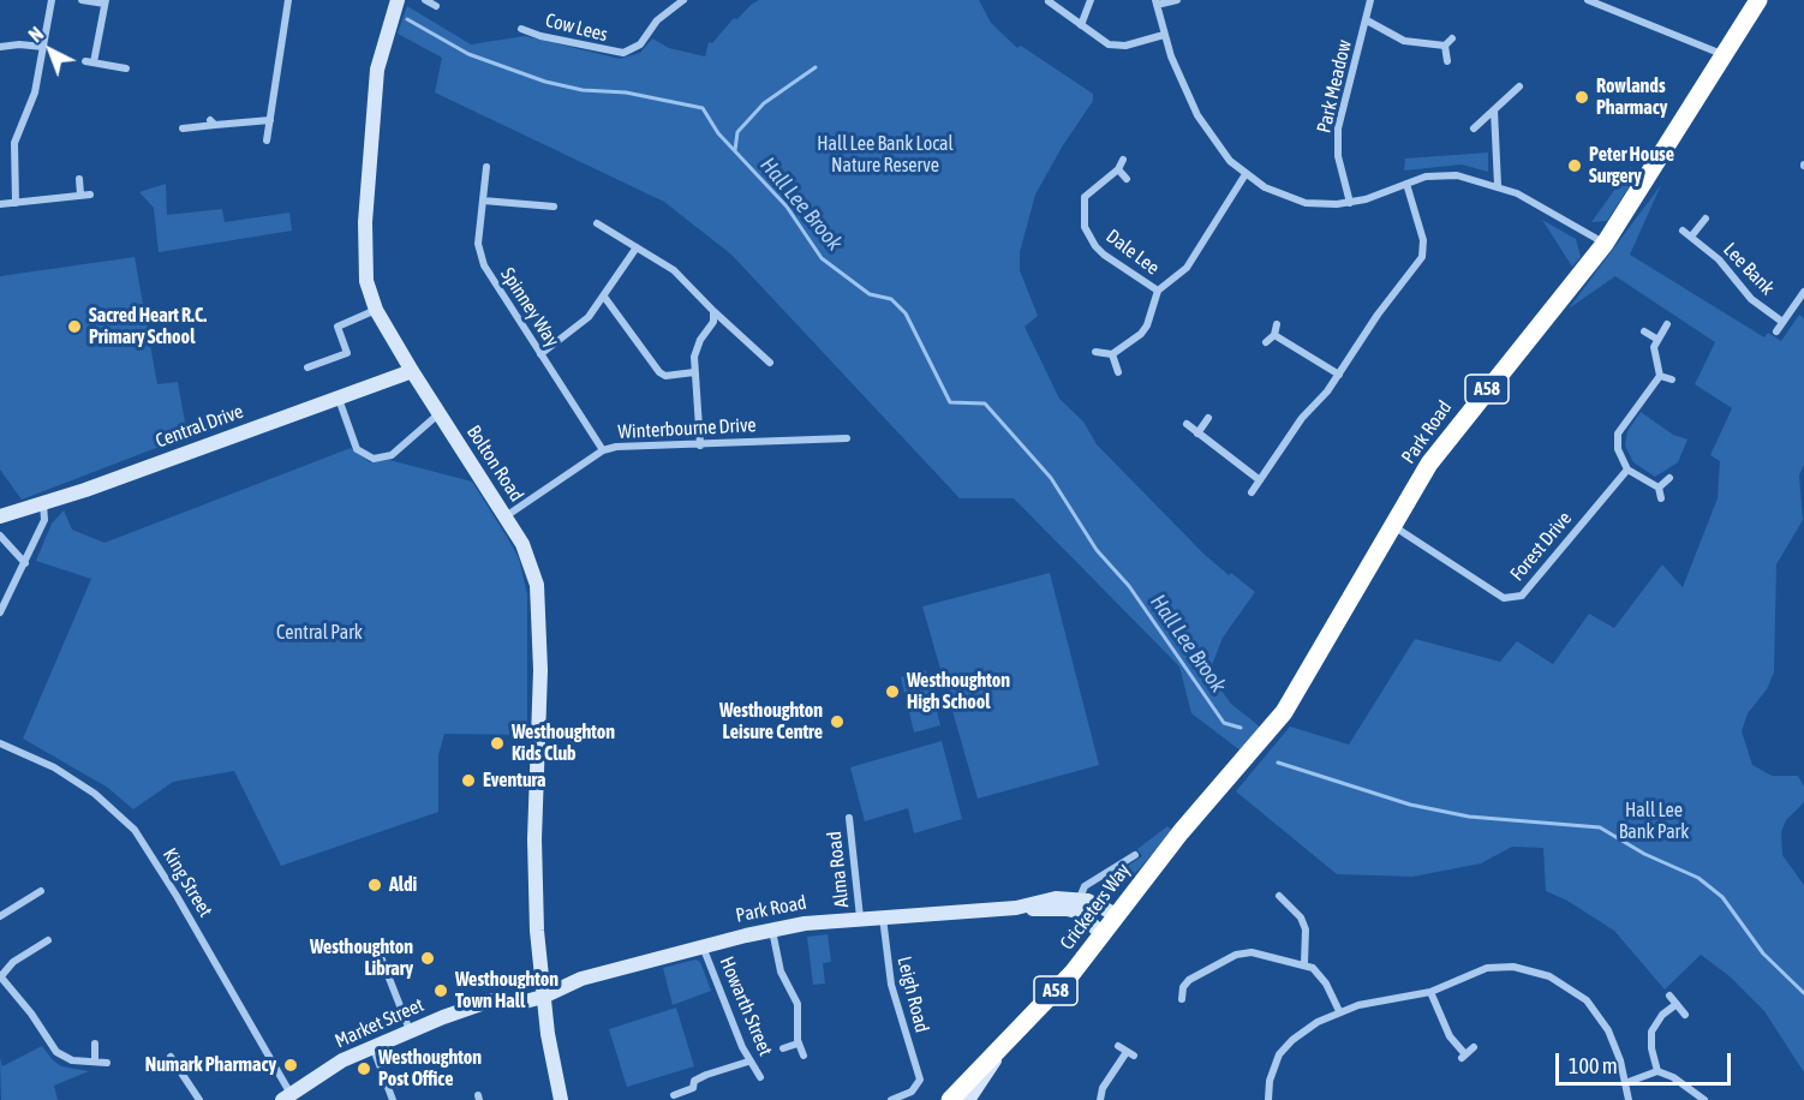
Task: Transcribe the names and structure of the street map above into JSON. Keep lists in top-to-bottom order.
{
  "streets": {
    "highway": ["A58", "Park Road", "Cricketers Way"],
    "street": [
      "Cow Lees",
      "Park Meadow",
      "Dale Lee",
      "Lee Bank",
      "Spinney Way",
      "Central Drive",
      "Winterbourne Drive",
      "Bolton Road",
      "Forest Drive",
      "Alma Road",
      "King Street",
      "Leigh Road",
      "Howarth Street",
      "Market Street"
    ]
  },
  "crossings": [
    ["Spinney Way", "Winterbourne Drive"],
    ["Central Drive", "Bolton Road"],
    ["Winterbourne Drive", "Bolton Road"],
    ["Park Road", "Bolton Road"],
    ["Park Road", "Forest Drive"],
    ["Park Road", "Alma Road"],
    ["Park Road", "Cricketers Way"],
    ["Park Road", "Leigh Road"],
    ["Park Road", "Howarth Street"],
    ["Park Road", "Market Street"],
    ["Bolton Road", "Market Street"],
    ["King Street", "Market Street"]
  ],
  "water": ["Hall Lee Brook"],
  "parks": ["Hall Lee Bank Local Nature Reserve", "Central Park", "Hall Lee Bank Park"],
  "places": [
    "Rowlands Pharmacy",
    "Peter House Surgery",
    "Sacred Heart R.C. Primary School",
    "Westhoughton High School",
    "Westhoughton Leisure Centre",
    "Westhoughton Kids Club",
    "Eventura",
    "Aldi",
    "Westhoughton Library",
    "Westhoughton Town Hall",
    "Numark Pharmacy",
    "Westhoughton Post Office"
  ],
  "scale_bar": "100 m",
  "north": "top left"
}
